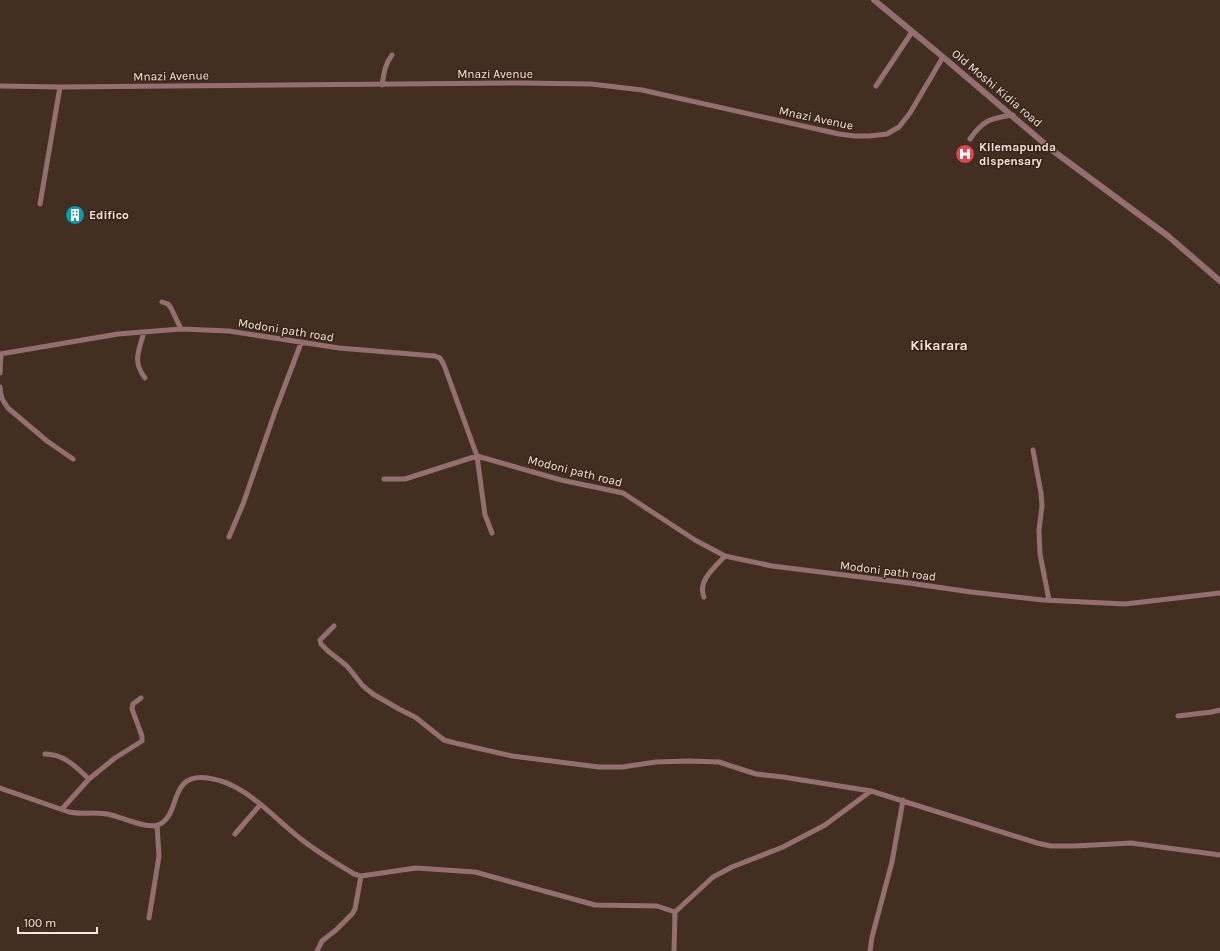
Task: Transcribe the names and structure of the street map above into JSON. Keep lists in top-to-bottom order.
{
  "streets": {
    "street": ["Mnazi Avenue", "Old Moshi Kidia road", "Modoni path road"]
  },
  "crossings": [
    ["Mnazi Avenue", "Old Moshi Kidia road"]
  ],
  "districts": ["Kikarara"],
  "places": {
    "hospital": ["Kilemapunda dispensary"],
    "building": ["Edifico"]
  },
  "scale_bar": "100 m"
}
